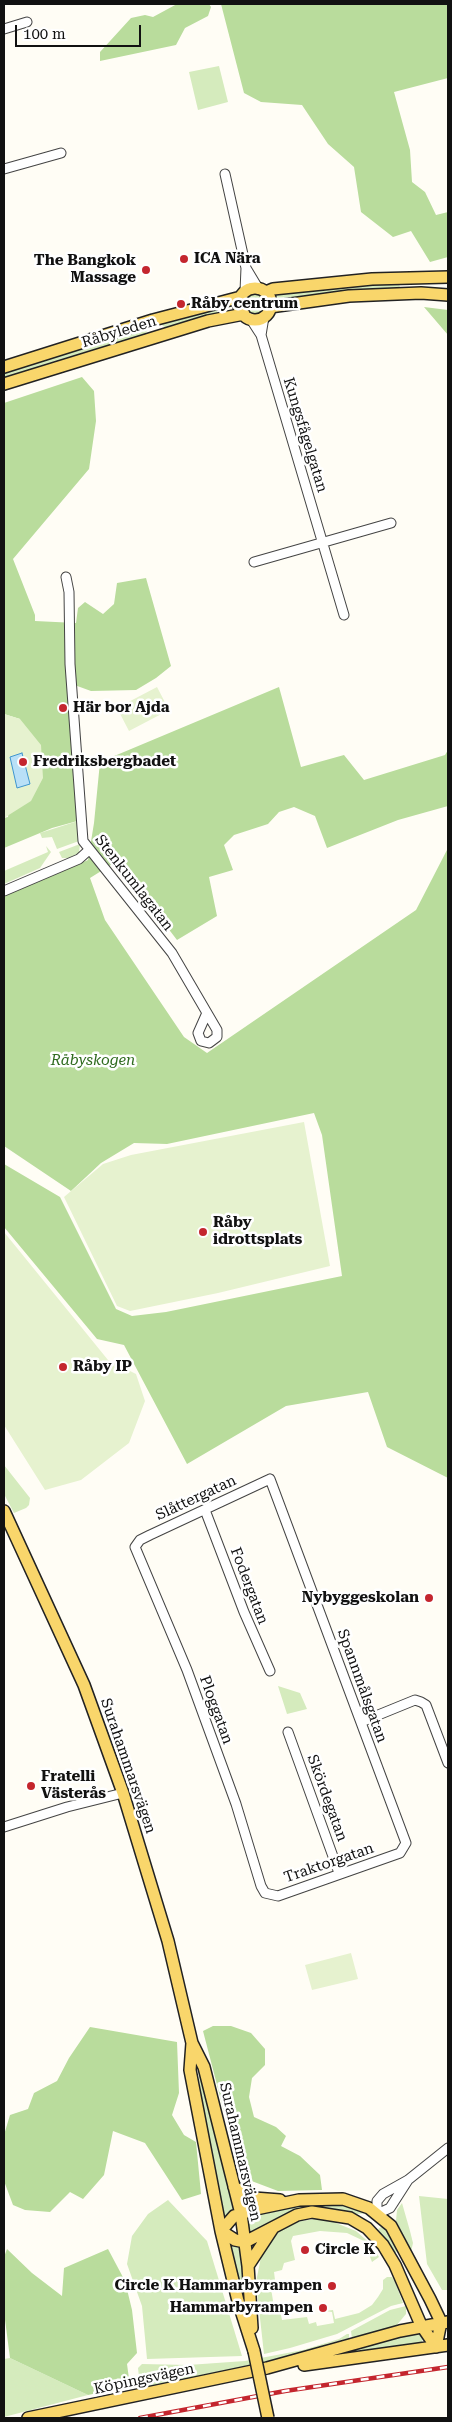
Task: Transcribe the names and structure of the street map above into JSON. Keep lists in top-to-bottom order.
{
  "streets": {
    "main road": ["Råbyleden", "Surahammarsvägen", "Köpingsvägen"],
    "street": [
      "Kungsfågelgatan",
      "Stenkumlagatan",
      "Slåttergatan",
      "Fodergatan",
      "Spannmålsgatan",
      "Ploggatan",
      "Skördegatan",
      "Traktorgatan"
    ]
  },
  "crossings": [
    ["Råbyleden", "Kungsfågelgatan"],
    ["Slåttergatan", "Fodergatan"],
    ["Slåttergatan", "Spannmålsgatan"],
    ["Slåttergatan", "Ploggatan"],
    ["Spannmålsgatan", "Traktorgatan"],
    ["Ploggatan", "Traktorgatan"],
    ["Skördegatan", "Traktorgatan"]
  ],
  "parks": ["Råbyskogen"],
  "places": [
    "ICA Nära",
    "The Bangkok Massage",
    "Råby centrum",
    "Här bor Ajda",
    "Fredriksbergbadet",
    "Råby idrottsplats",
    "Råby IP",
    "Nybyggeskolan",
    "Fratelli Västerås",
    "Circle K",
    "Circle K Hammarbyrampen",
    "Hammarbyrampen"
  ],
  "scale_bar": "100 m"
}
